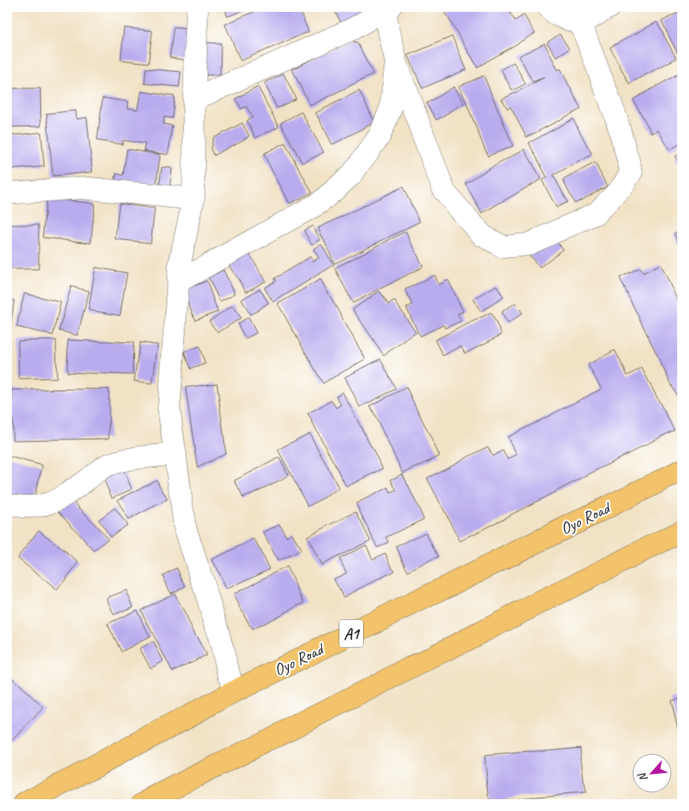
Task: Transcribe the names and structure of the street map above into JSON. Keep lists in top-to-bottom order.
{
  "streets": {
    "highway": ["Oyo Road", "A1"]
  },
  "north": "bottom left"
}
